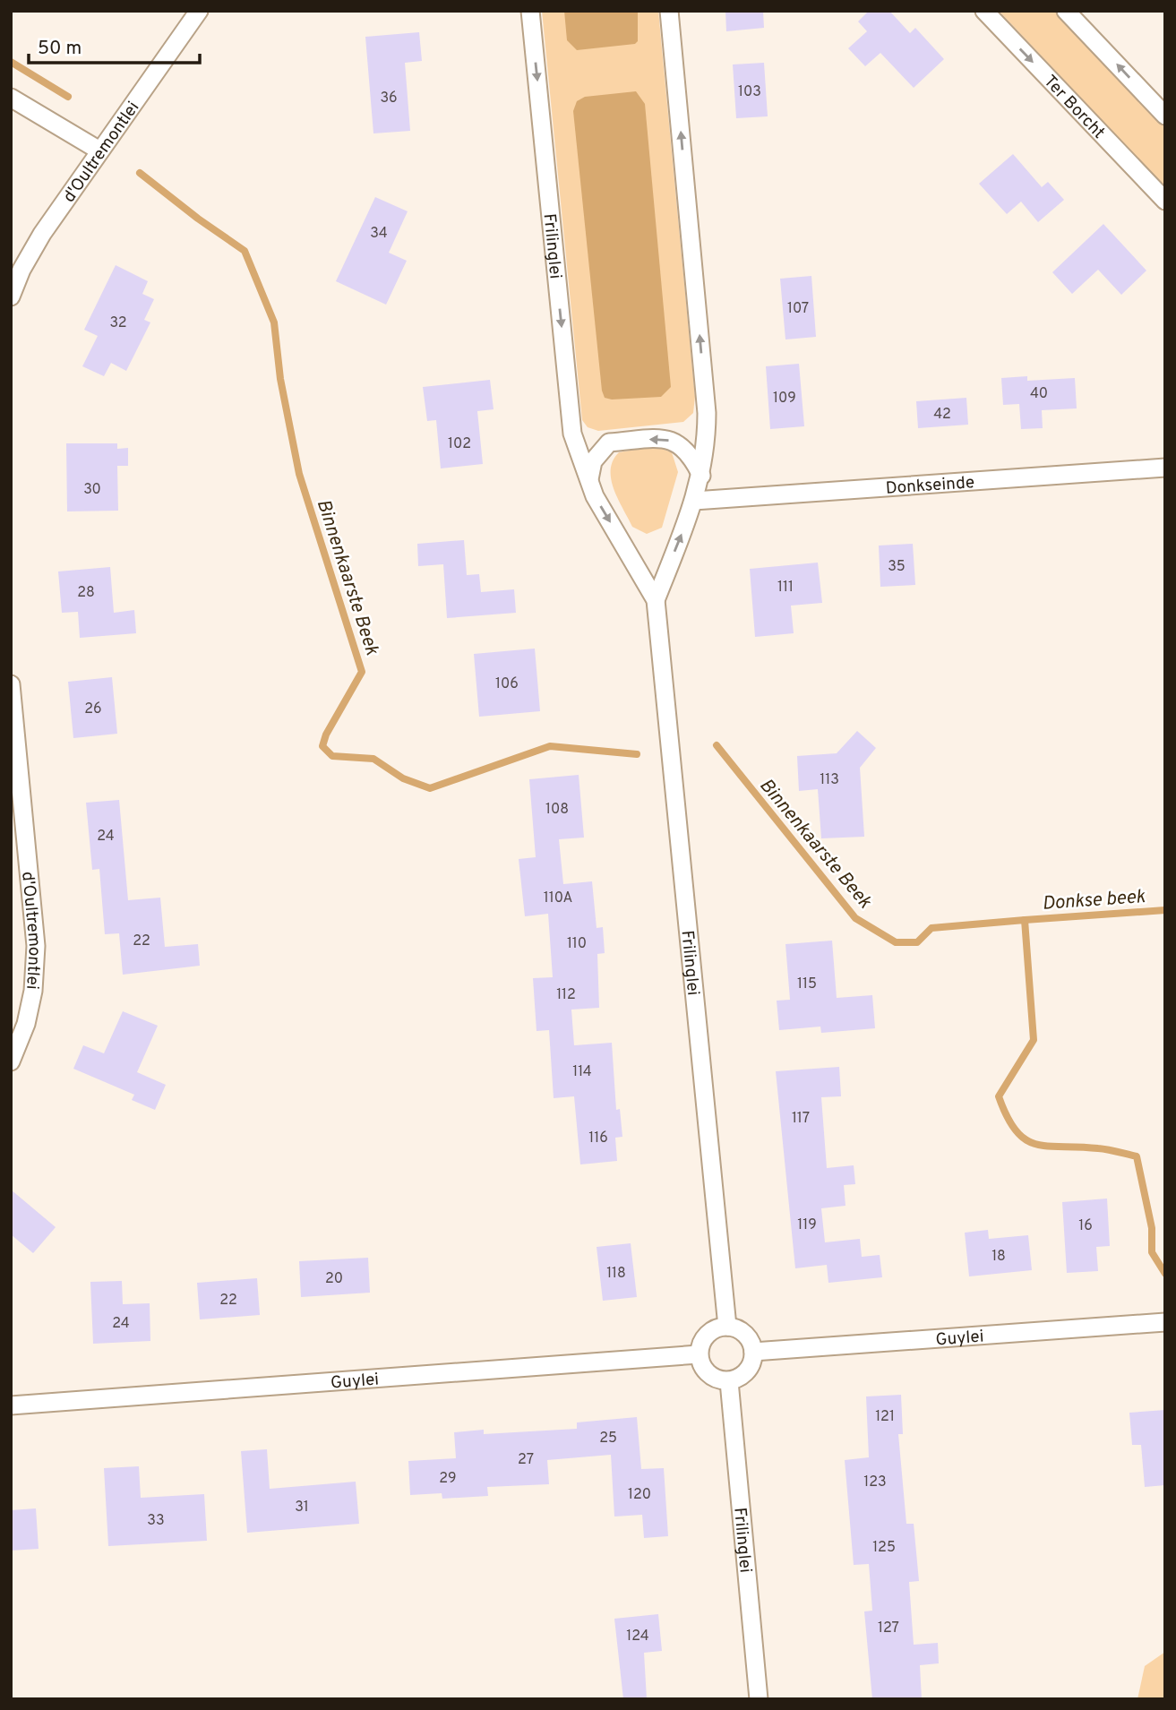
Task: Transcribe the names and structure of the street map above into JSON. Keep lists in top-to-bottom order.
{
  "streets": {
    "street": [
      "Ter Borcht",
      "d'Oultremontlei",
      "Frilinglei",
      "Donkseinde",
      "Guylei"
    ]
  },
  "crossings": [
    ["Frilinglei", "Donkseinde"],
    ["Frilinglei", "Guylei"]
  ],
  "water": ["Binnenkaarste Beek", "Donkse beek"],
  "house_numbers": [
    "103",
    "36",
    "34",
    "107",
    "32",
    "40",
    "109",
    "42",
    "102",
    "30",
    "35",
    "111",
    "28",
    "106",
    "26",
    "113",
    "108",
    "24",
    "110A",
    "22",
    "110",
    "115",
    "112",
    "114",
    "117",
    "116",
    "119",
    "16",
    "18",
    "118",
    "20",
    "22",
    "24",
    "121",
    "25",
    "27",
    "29",
    "123",
    "120",
    "31",
    "33",
    "125",
    "127",
    "124"
  ],
  "scale_bar": "50 m"
}
